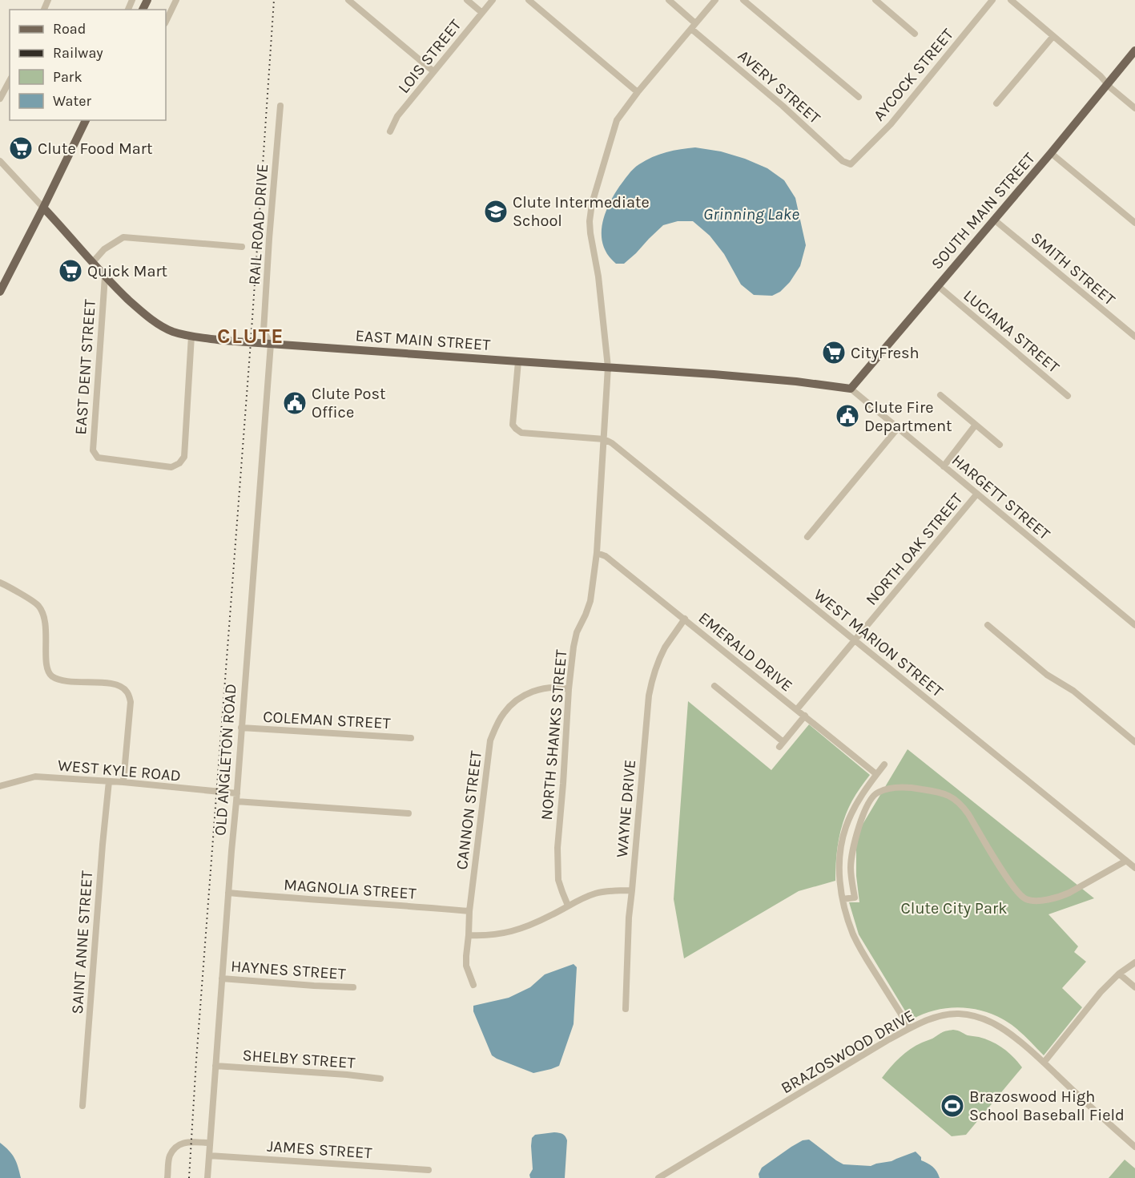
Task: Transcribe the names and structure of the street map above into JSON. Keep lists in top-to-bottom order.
{
  "streets": {
    "main road": ["SOUTH MAIN STREET", "EAST MAIN STREET"],
    "street": [
      "LOIS STREET",
      "AYCOCK STREET",
      "AVERY STREET",
      "RAIL ROAD DRIVE",
      "SMITH STREET",
      "LUCIANA STREET",
      "EAST DENT STREET",
      "HARGETT STREET",
      "NORTH OAK STREET",
      "WEST MARION STREET",
      "EMERALD DRIVE",
      "COLEMAN STREET",
      "NORTH SHANKS STREET",
      "OLD ANGLETON ROAD",
      "WEST KYLE ROAD",
      "WAYNE DRIVE",
      "CANNON STREET",
      "MAGNOLIA STREET",
      "SAINT ANNE STREET",
      "HAYNES STREET",
      "BRAZOSWOOD DRIVE",
      "SHELBY STREET",
      "JAMES STREET"
    ]
  },
  "crossings": [
    ["AYCOCK STREET", "AVERY STREET"],
    ["AVERY STREET", "NORTH SHANKS STREET"],
    ["SOUTH MAIN STREET", "SMITH STREET"],
    ["SOUTH MAIN STREET", "LUCIANA STREET"],
    ["SOUTH MAIN STREET", "EAST MAIN STREET"],
    ["SOUTH MAIN STREET", "HARGETT STREET"],
    ["RAIL ROAD DRIVE", "EAST MAIN STREET"],
    ["RAIL ROAD DRIVE", "OLD ANGLETON ROAD"],
    ["EAST MAIN STREET", "EAST DENT STREET"],
    ["EAST MAIN STREET", "HARGETT STREET"],
    ["EAST MAIN STREET", "NORTH SHANKS STREET"],
    ["EAST MAIN STREET", "OLD ANGLETON ROAD"],
    ["HARGETT STREET", "NORTH OAK STREET"],
    ["NORTH OAK STREET", "WEST MARION STREET"],
    ["NORTH OAK STREET", "EMERALD DRIVE"],
    ["WEST MARION STREET", "NORTH SHANKS STREET"],
    ["EMERALD DRIVE", "NORTH SHANKS STREET"],
    ["EMERALD DRIVE", "WAYNE DRIVE"],
    ["COLEMAN STREET", "OLD ANGLETON ROAD"],
    ["NORTH SHANKS STREET", "CANNON STREET"],
    ["OLD ANGLETON ROAD", "WEST KYLE ROAD"],
    ["OLD ANGLETON ROAD", "MAGNOLIA STREET"],
    ["OLD ANGLETON ROAD", "HAYNES STREET"],
    ["OLD ANGLETON ROAD", "SHELBY STREET"],
    ["OLD ANGLETON ROAD", "JAMES STREET"],
    ["WEST KYLE ROAD", "SAINT ANNE STREET"],
    ["CANNON STREET", "MAGNOLIA STREET"]
  ],
  "districts": ["CLUTE"],
  "water": ["Grinning Lake"],
  "parks": ["Clute City Park"],
  "places": {
    "supermarket": ["Clute Food Mart", "Quick Mart", "CityFresh"],
    "school or university": ["Clute Intermediate School"],
    "public building": ["Clute Post Office", "Clute Fire Department"],
    "sports": ["Brazoswood High School Baseball Field"]
  },
  "legend": [
    "Road",
    "Railway",
    "Park",
    "Water"
  ]
}
